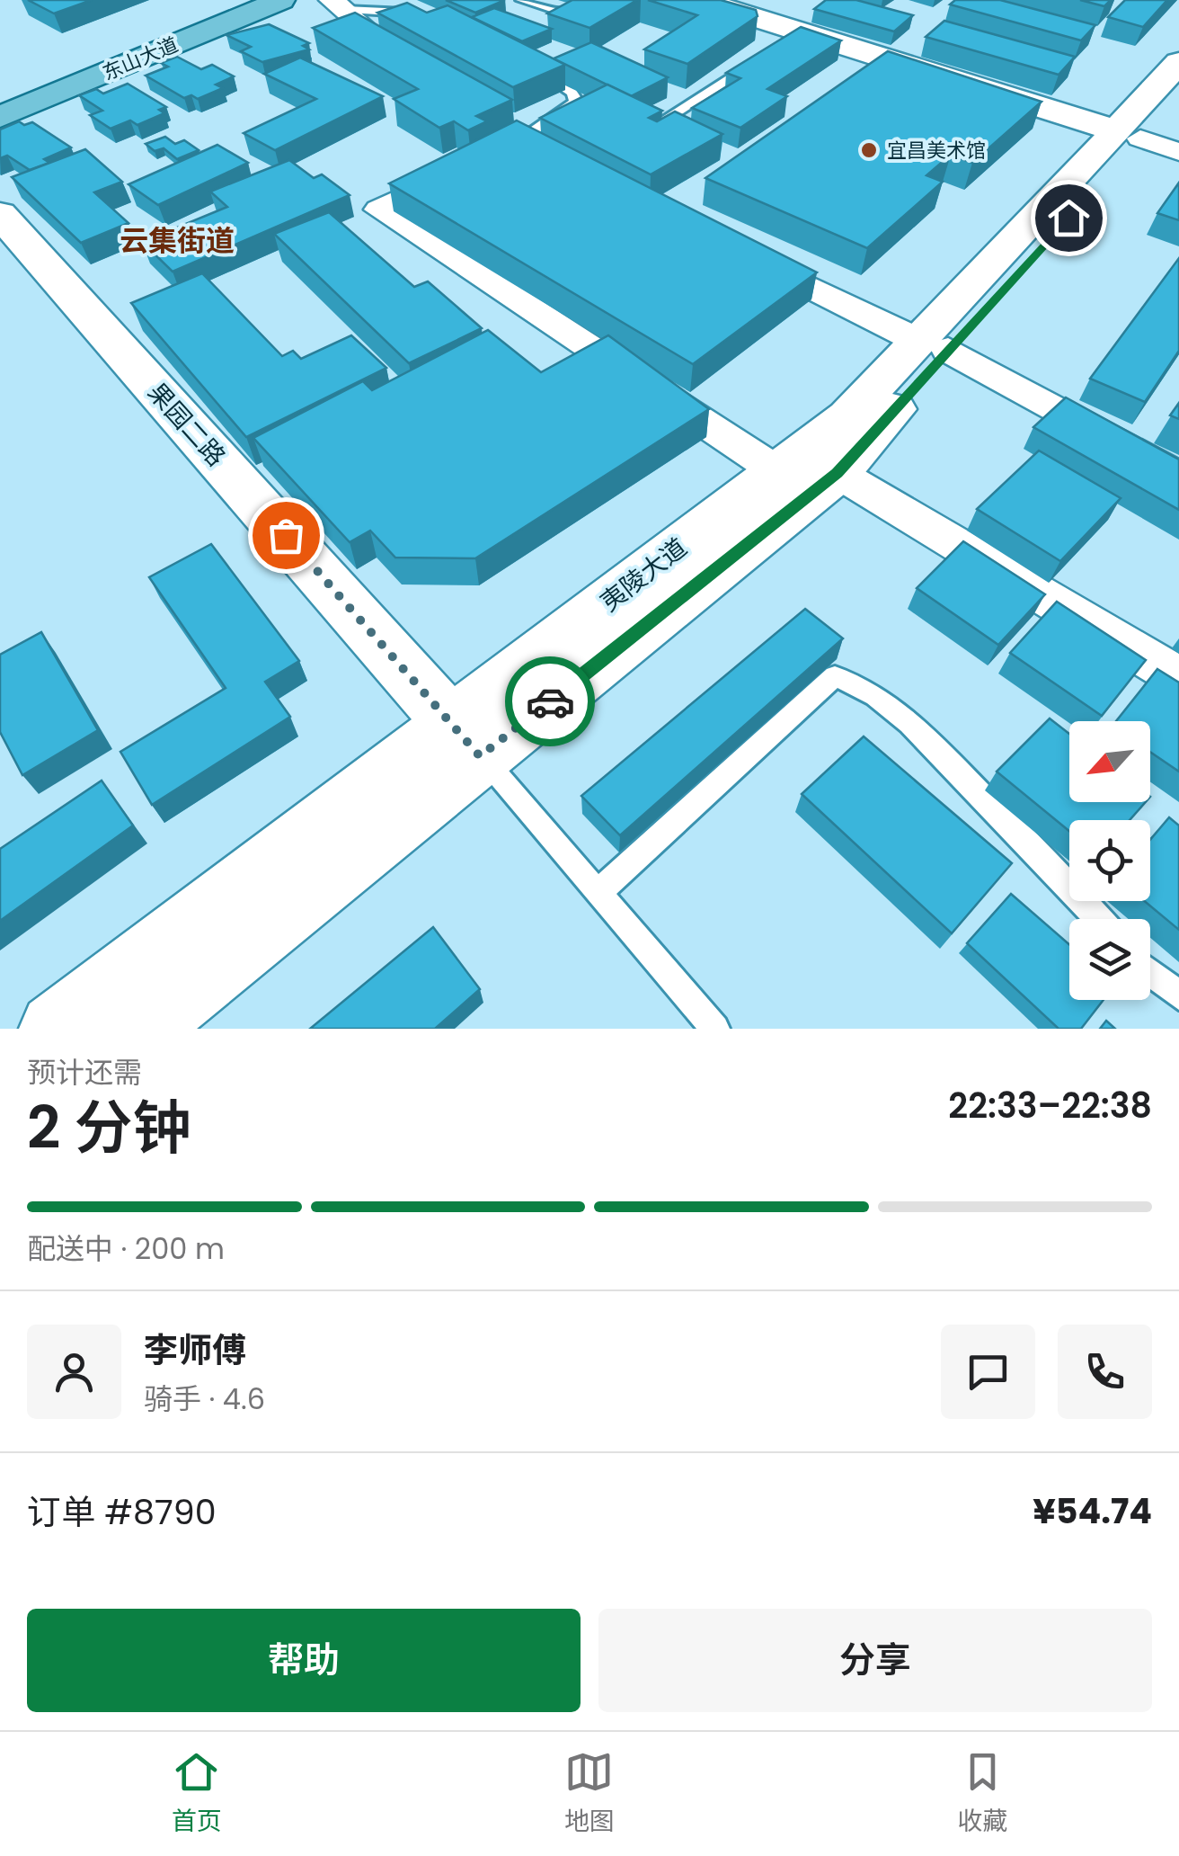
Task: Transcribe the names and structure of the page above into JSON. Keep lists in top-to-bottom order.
{
  "streets": {
    "main road": ["东山大道", "果园二路", "夷陵大道"]
  },
  "crossings": [
    ["果园二路", "夷陵大道"]
  ],
  "districts": ["云集街道"],
  "places": ["宜昌美术馆"],
  "north": "bottom left",
  "page": {
    "heading": ["2 分钟", "预计还需", "22:33–22:38"],
    "panel": [
      "李师傅",
      "骑手 · 4.6",
      "订单 #8790",
      "¥54.74"
    ],
    "bar": "配送中 · 200 m",
    "buttons": ["帮助", "分享"],
    "tabs": ["首页", "地图", "收藏"]
  }
}
